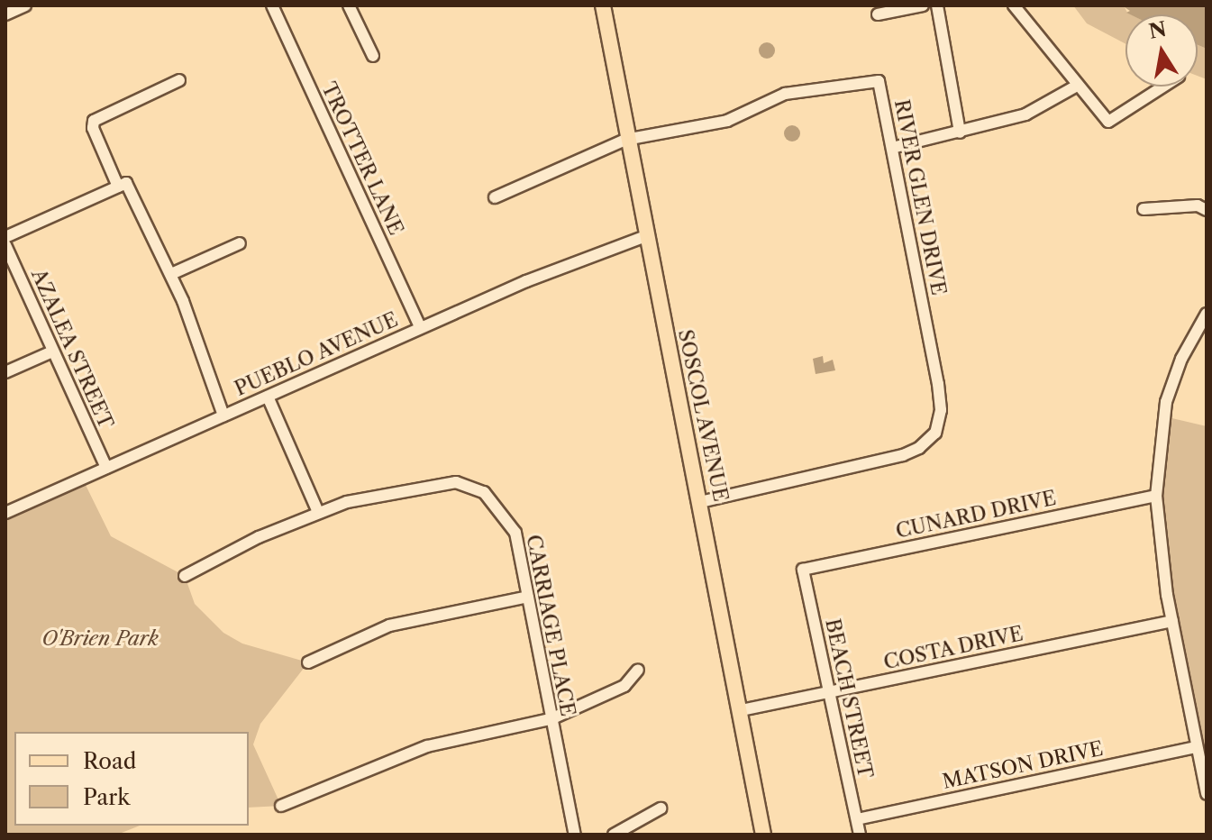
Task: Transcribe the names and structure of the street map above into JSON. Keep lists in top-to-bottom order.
{
  "streets": {
    "main road": ["SOSCOL AVENUE"],
    "street": [
      "TROTTER LANE",
      "RIVER GLEN DRIVE",
      "AZALEA STREET",
      "PUEBLO AVENUE",
      "CUNARD DRIVE",
      "CARRIAGE PLACE",
      "COSTA DRIVE",
      "BEACH STREET",
      "MATSON DRIVE"
    ]
  },
  "crossings": [
    ["TROTTER LANE", "PUEBLO AVENUE"],
    ["RIVER GLEN DRIVE", "SOSCOL AVENUE"],
    ["AZALEA STREET", "PUEBLO AVENUE"],
    ["PUEBLO AVENUE", "SOSCOL AVENUE"],
    ["SOSCOL AVENUE", "COSTA DRIVE"],
    ["CUNARD DRIVE", "BEACH STREET"],
    ["COSTA DRIVE", "BEACH STREET"],
    ["BEACH STREET", "MATSON DRIVE"]
  ],
  "parks": ["O'Brien Park"],
  "legend": ["Road", "Park"],
  "north": "top"
}
